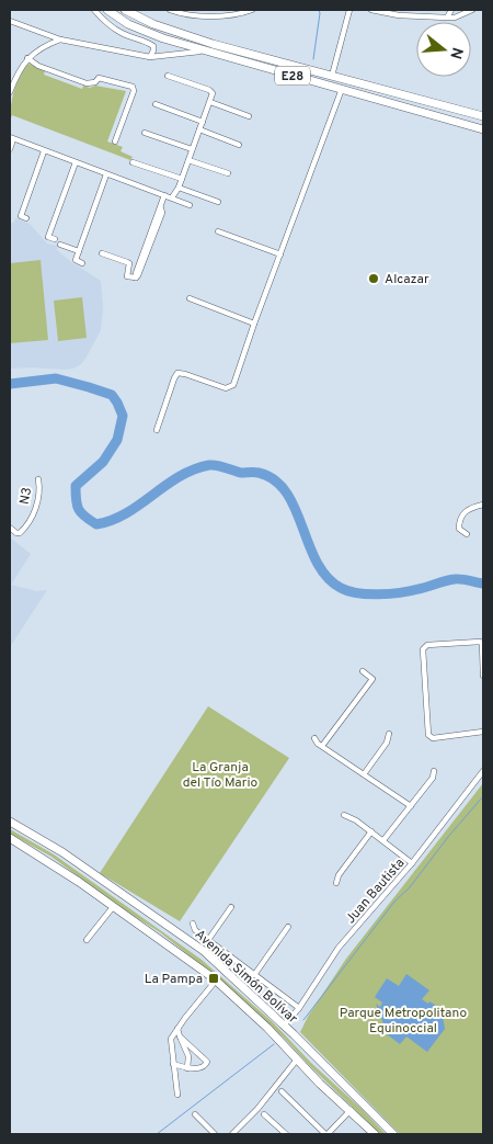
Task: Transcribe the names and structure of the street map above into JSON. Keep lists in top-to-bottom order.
{
  "streets": {
    "main road": ["E28", "Avenida Simón Bolívar"],
    "street": ["N3", "Juan Bautista"]
  },
  "crossings": [
    ["Juan Bautista", "Avenida Simón Bolívar"]
  ],
  "parks": ["La Granja del Tío Mario", "Parque Metropolitano Equinoccial"],
  "places": {
    "other": ["Alcazar"],
    "transit": ["La Pampa"]
  },
  "north": "right"
}
